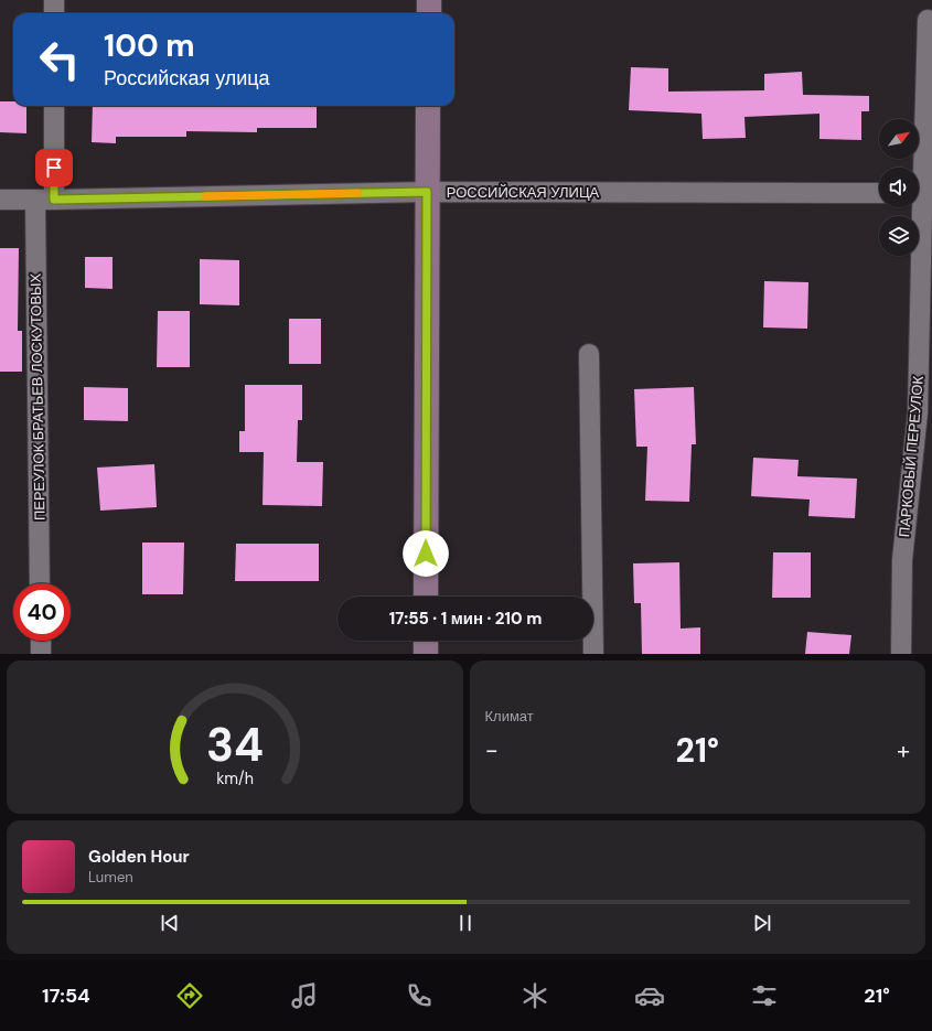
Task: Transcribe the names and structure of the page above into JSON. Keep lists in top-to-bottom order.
{
  "streets": {
    "street": ["РОССИЙСКАЯ УЛИЦА", "ПЕРЕУЛОК БРАТЬЕВ ЛОСКУТОВЫХ", "ПАРКОВЫЙ ПЕРЕУЛОК"]
  },
  "crossings": [
    ["РОССИЙСКАЯ УЛИЦА", "ПЕРЕУЛОК БРАТЬЕВ ЛОСКУТОВЫХ"]
  ],
  "north": "top right",
  "page": {
    "turn": ["100 m", "Российская улица"],
    "limit": "40",
    "trip": "17:55 · 1 мин · 210 m",
    "tile": "Климат",
    "heat": ["−", "21°", "+"],
    "song": ["Golden Hour", "Lumen"],
    "tabs": ["17:54", "21°"],
    "gauge": ["34", "km/h"]
  }
}
